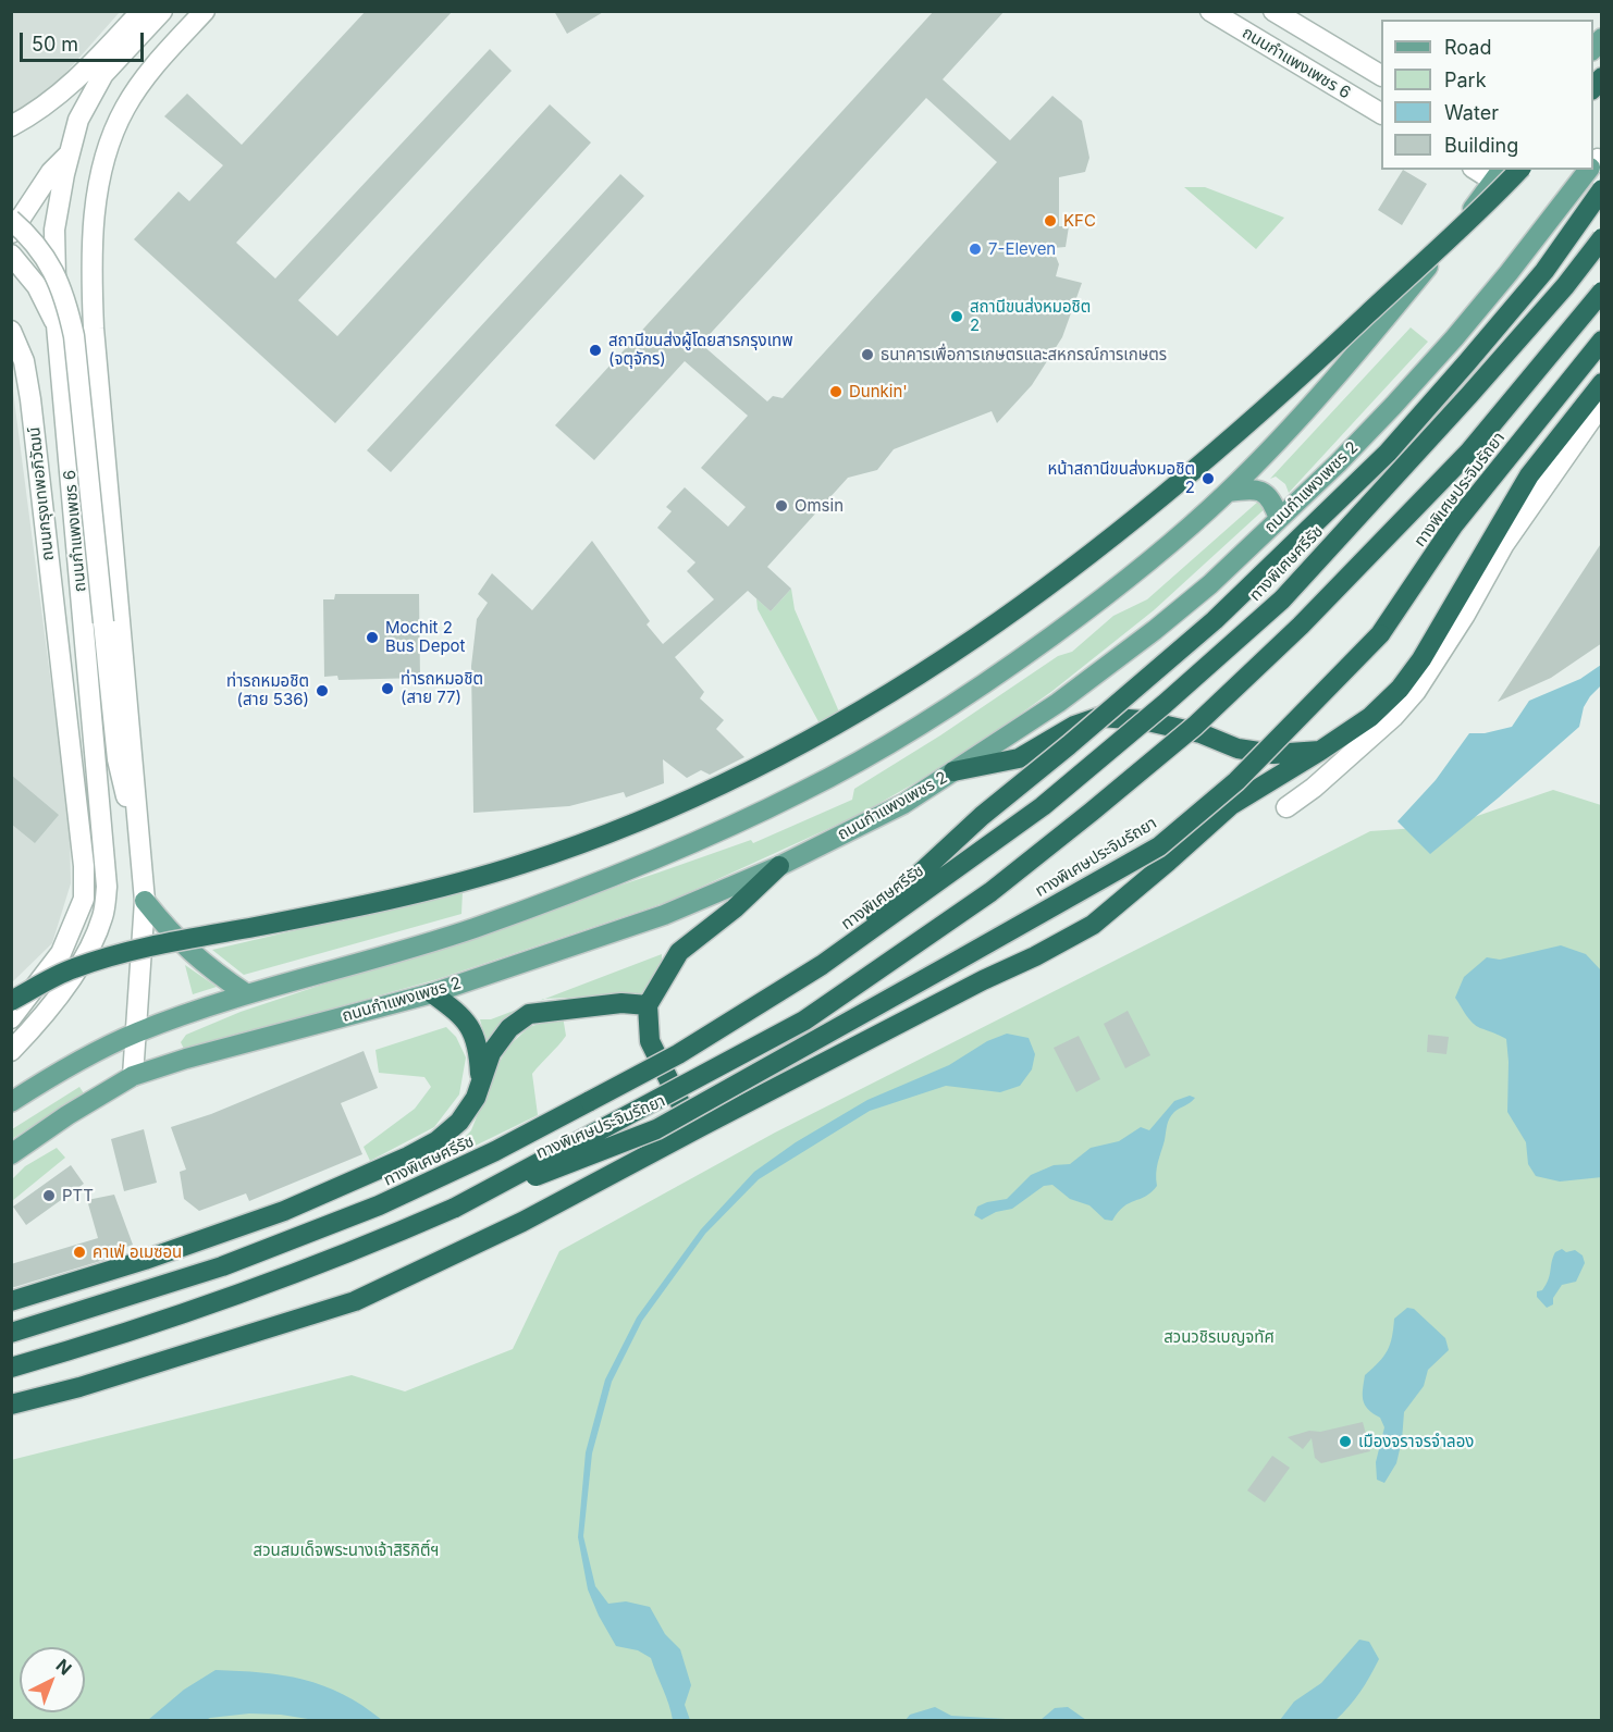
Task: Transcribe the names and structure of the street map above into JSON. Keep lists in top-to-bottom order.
{
  "streets": {
    "highway": ["ทางพิเศษประจิมรัถยา", "ทางพิเศษศรีรัช"],
    "main road": ["ถนนกำแพงเพชร 2"],
    "street": ["ถนนกำแพงเพชร 6", "ถนนกรุงเทพอภิวัฒน์"]
  },
  "parks": ["สวนวชิรเบญจทัศ", "สวนสมเด็จพระนางเจ้าสิริกิติ์ฯ"],
  "places": [
    "KFC",
    "7-Eleven",
    "สถานีขนส่งหมอชิต 2",
    "สถานีขนส่งผู้โดยสารกรุงเทพ (จตุจักร)",
    "ธนาคารเพื่อการเกษตรและสหกรณ์การเกษตร",
    "Dunkin'",
    "หน้าสถานีขนส่งหมอชิต 2",
    "Omsin",
    "Mochit 2 Bus Depot",
    "ท่ารถหมอชิต (สาย 77)",
    "ท่ารถหมอชิต (สาย 536)",
    "PTT",
    "คาเฟ่ อเมซอน",
    "เมืองจราจรจำลอง"
  ],
  "legend": [
    "Road",
    "Park",
    "Water",
    "Building"
  ],
  "scale_bar": "50 m",
  "north": "top right"
}
